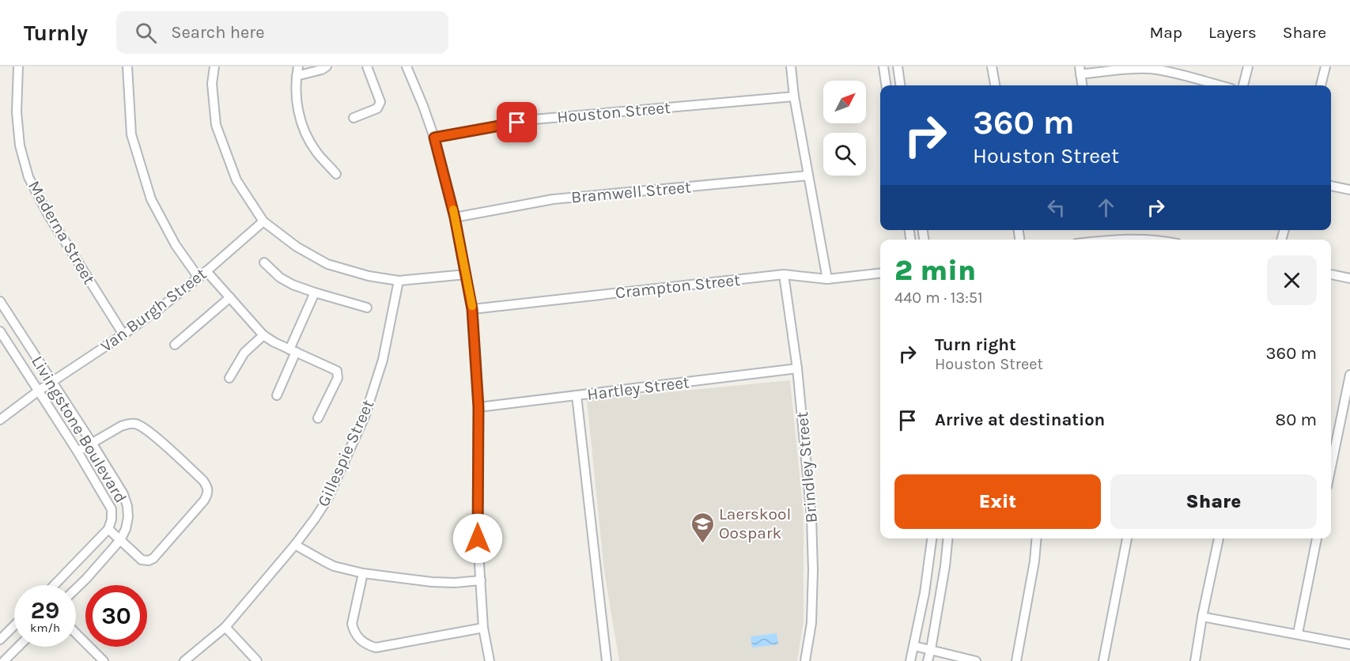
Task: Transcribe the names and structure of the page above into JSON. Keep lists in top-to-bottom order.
{
  "streets": {
    "street": [
      "Houston Street",
      "Bramwell Street",
      "Maderna Street",
      "Crampton Street",
      "Van Burgh Street",
      "Hartley Street",
      "Livingstone Boulevard",
      "Gillespie Street",
      "Brindley Street"
    ]
  },
  "crossings": [
    ["Maderna Street", "Van Burgh Street"],
    ["Crampton Street", "Brindley Street"],
    ["Van Burgh Street", "Livingstone Boulevard"],
    ["Hartley Street", "Brindley Street"]
  ],
  "places": {
    "school or university": ["Laerskool Oospark"]
  },
  "north": "top right",
  "page": {
    "header": "Turnly",
    "search": "Search here",
    "nav": ["Map", "Layers", "Share"],
    "turn": ["360 m", "Houston Street"],
    "heading": ["2 min", "440 m · 13:51"],
    "list": [
      {
        "name": "Turn right",
        "note": "Houston Street",
        "value": "360 m"
      },
      {
        "name": "Arrive at destination",
        "value": "80 m"
      }
    ],
    "buttons": ["Exit", "Share"],
    "speed": "29 km/h",
    "limit": "30"
  }
}
